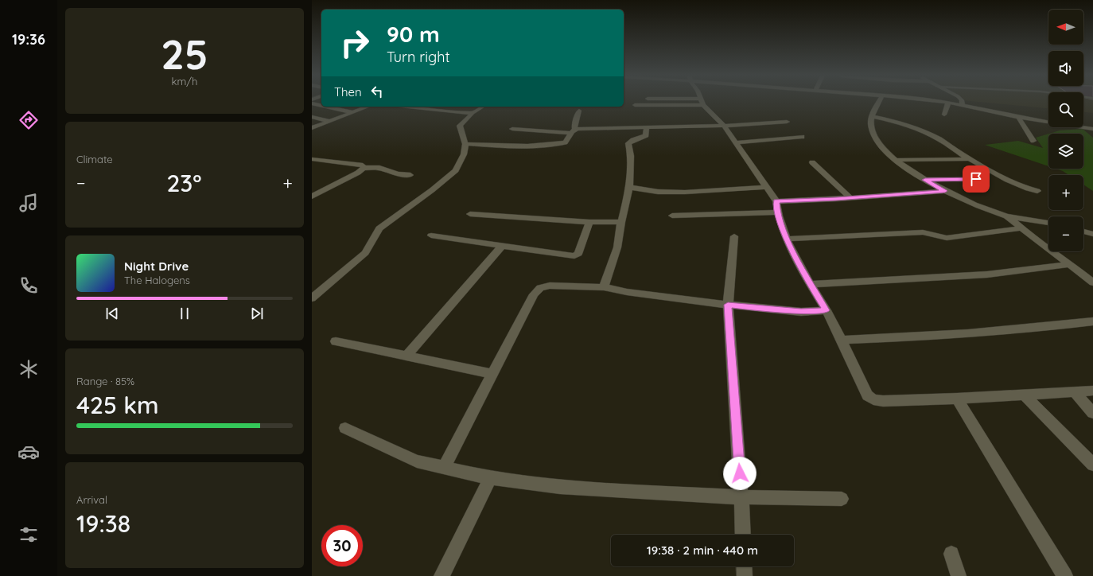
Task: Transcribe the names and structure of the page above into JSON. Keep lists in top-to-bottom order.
{
  "north": "left",
  "page": {
    "tabs": "19:36",
    "tile": [
      ["25", "km/h"],
      "Climate",
      ["Range · 85%", "425 km"],
      ["Arrival", "19:38"]
    ],
    "map_buttons": ["+", "−"],
    "turn": ["90 m", "Turn right"],
    "then": "Then",
    "heat": ["−", "23°", "+"],
    "song": ["Night Drive", "The Halogens"],
    "limit": "30",
    "trip": "19:38 · 2 min · 440 m"
  }
}
